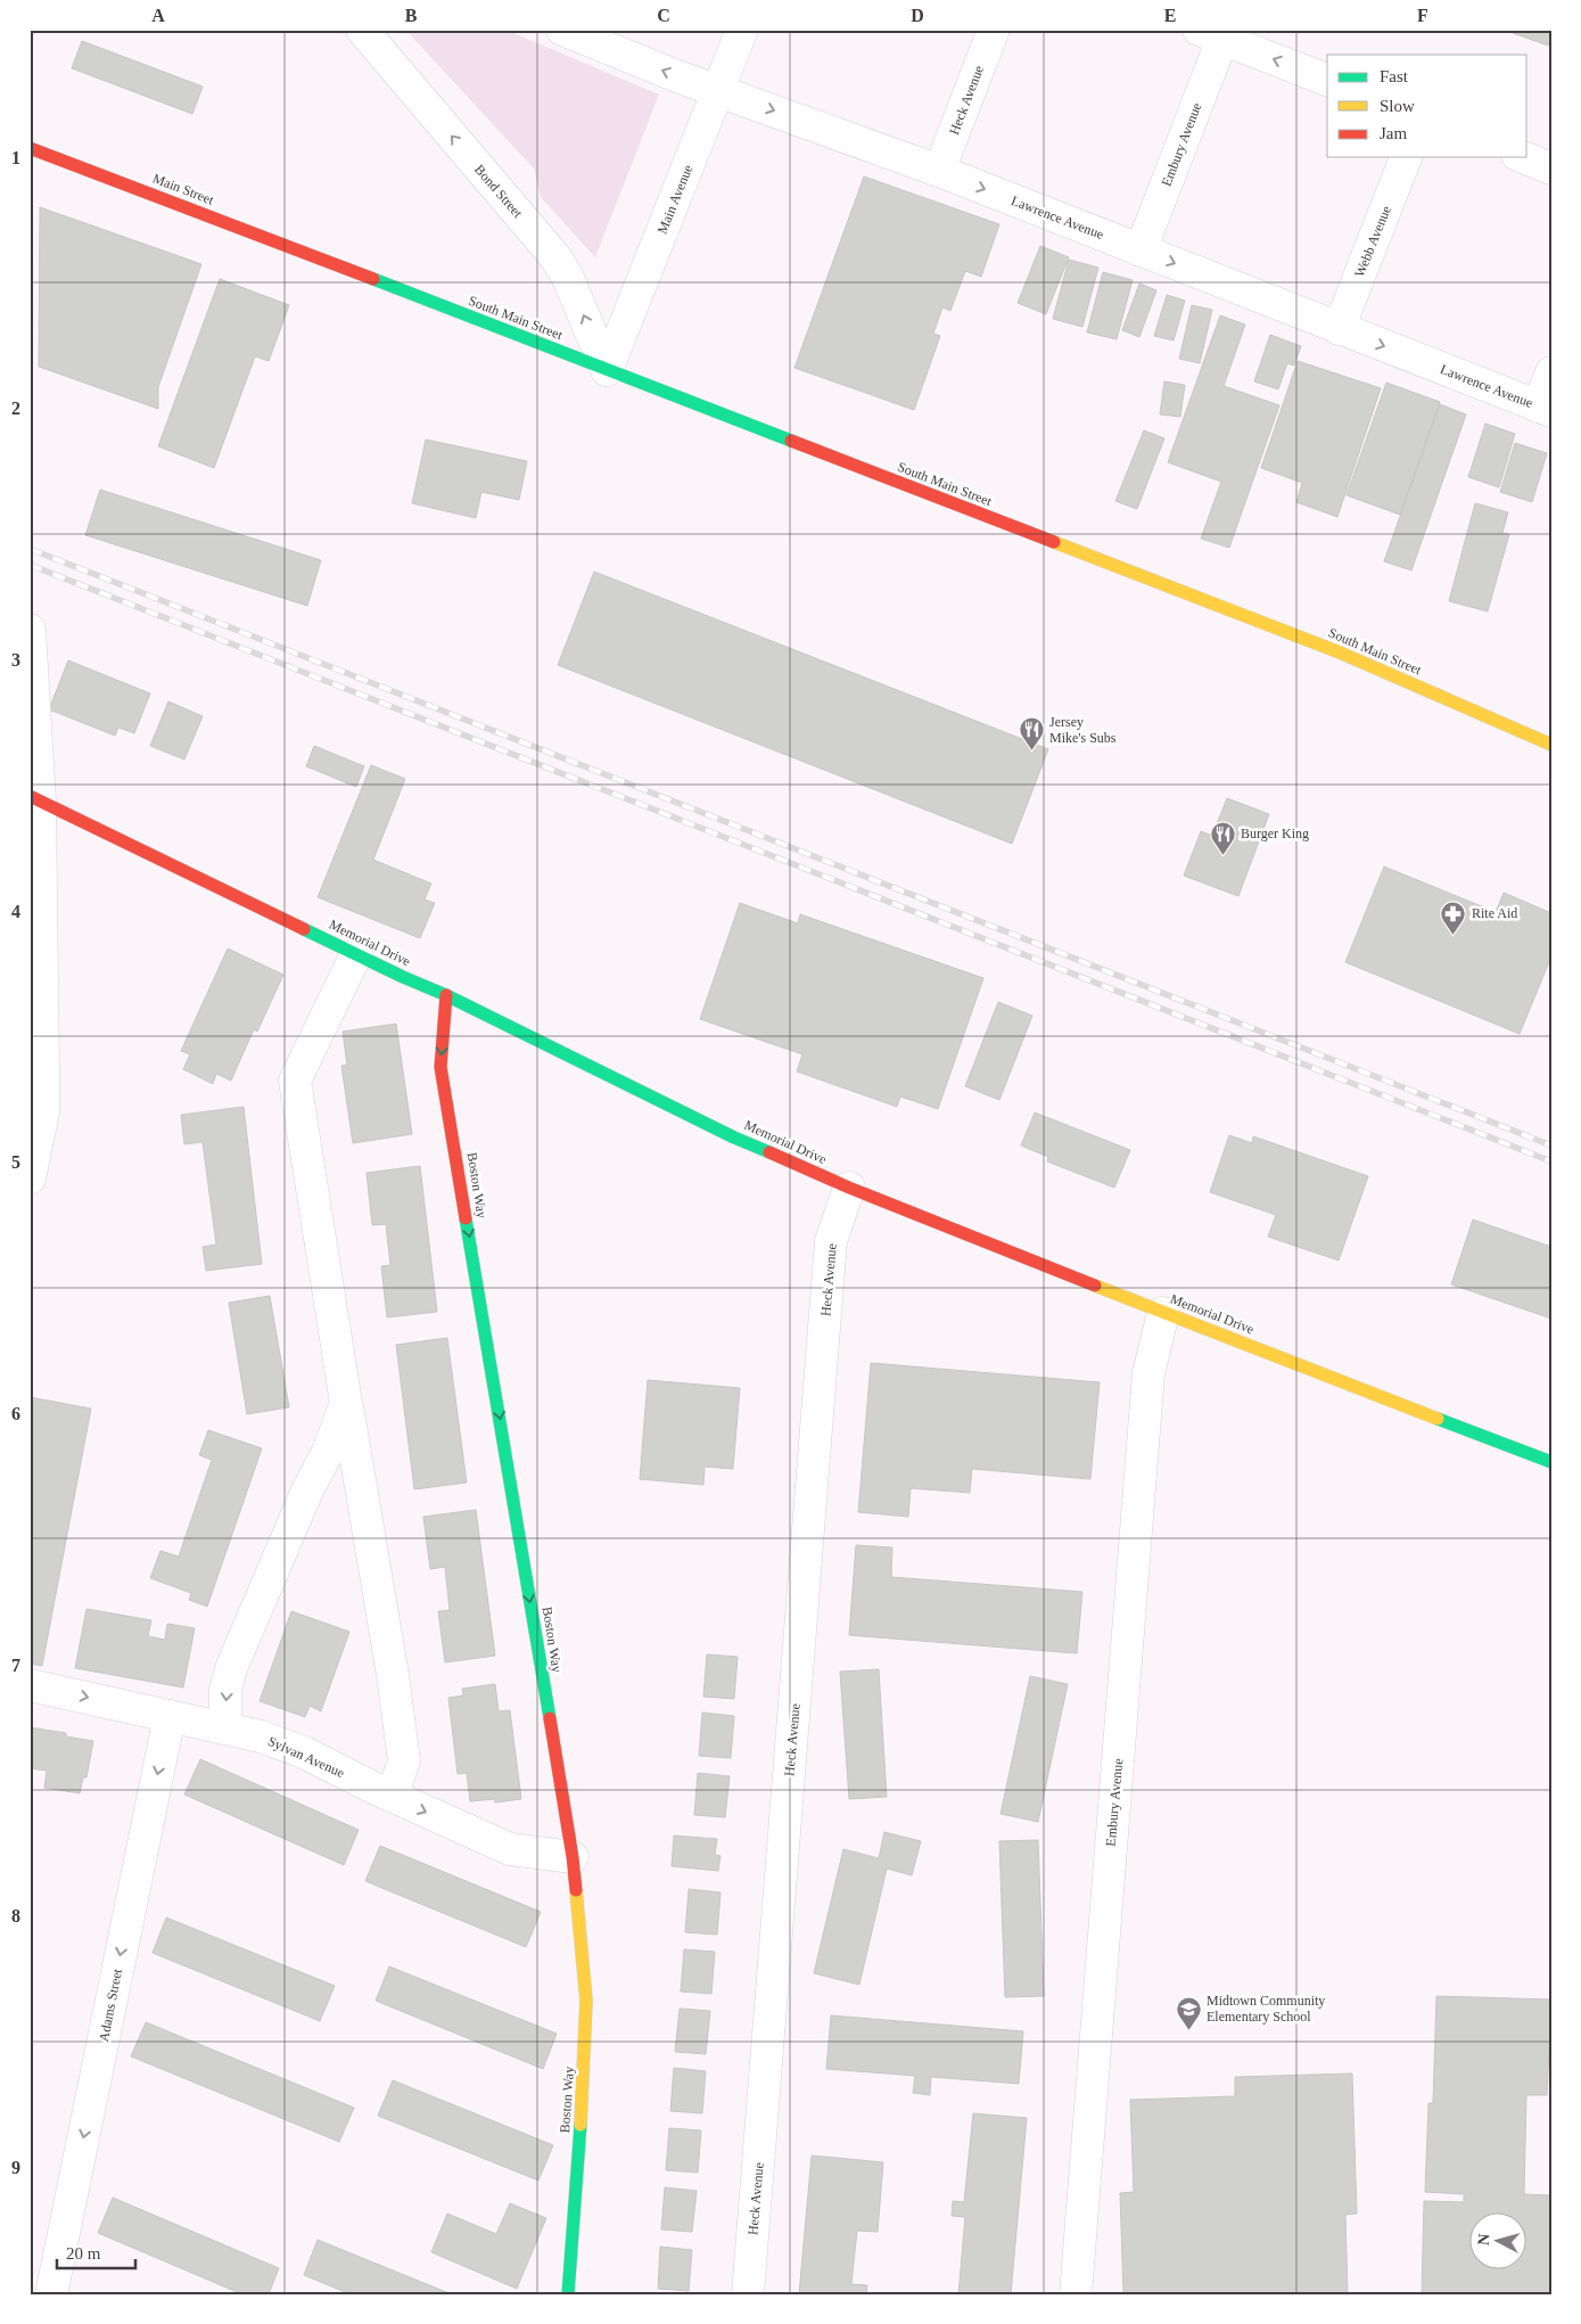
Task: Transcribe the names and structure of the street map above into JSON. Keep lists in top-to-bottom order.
{
  "streets": {
    "street": [
      "Heck Avenue",
      "Embury Avenue",
      "Main Street",
      "Bond Street",
      "Main Avenue",
      "Lawrence Avenue",
      "Webb Avenue",
      "South Main Street",
      "Memorial Drive",
      "Boston Way",
      "Sylvan Avenue",
      "Adams Street"
    ]
  },
  "crossings": [
    ["Heck Avenue", "Lawrence Avenue"],
    ["Heck Avenue", "Memorial Drive"],
    ["Embury Avenue", "Lawrence Avenue"],
    ["Embury Avenue", "Memorial Drive"],
    ["Main Street", "South Main Street"],
    ["Bond Street", "Main Avenue"],
    ["Bond Street", "South Main Street"],
    ["Main Avenue", "Lawrence Avenue"],
    ["Main Avenue", "South Main Street"],
    ["Lawrence Avenue", "Webb Avenue"],
    ["Memorial Drive", "Boston Way"],
    ["Boston Way", "Sylvan Avenue"],
    ["Sylvan Avenue", "Adams Street"]
  ],
  "one_way": [
    "Bond Street",
    "Boston Way",
    "Sylvan Avenue",
    "Adams Street"
  ],
  "places": {
    "restaurant": ["Jersey Mike's Subs", "Burger King"],
    "pharmacy": ["Rite Aid"],
    "school or university": ["Midtown Community Elementary School"]
  },
  "legend": ["Fast", "Slow", "Jam"],
  "scale_bar": "20 m",
  "north": "left",
  "grid": {
    "columns": [
      "A",
      "B",
      "C",
      "D",
      "E",
      "F"
    ],
    "rows": [
      "1",
      "2",
      "3",
      "4",
      "5",
      "6",
      "7",
      "8",
      "9"
    ]
  }
}
